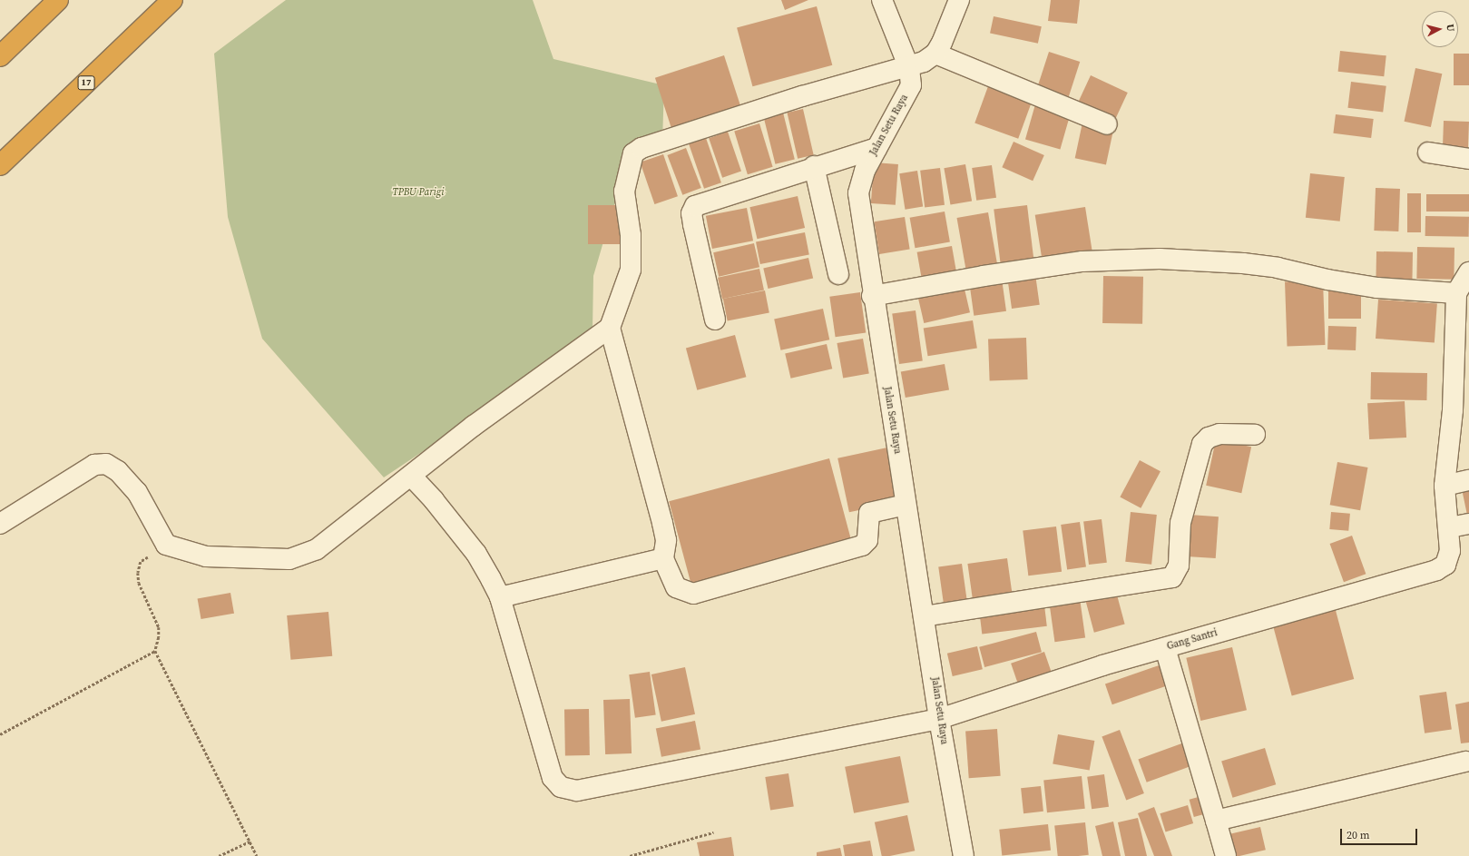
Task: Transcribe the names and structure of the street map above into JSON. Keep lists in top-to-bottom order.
{
  "streets": {
    "highway": ["17"],
    "street": ["Jalan Setu Raya", "Gang Santri"]
  },
  "crossings": [
    ["Jalan Setu Raya", "Gang Santri"]
  ],
  "parks": ["TPBU Parigi"],
  "scale_bar": "20 m",
  "north": "right"
}
